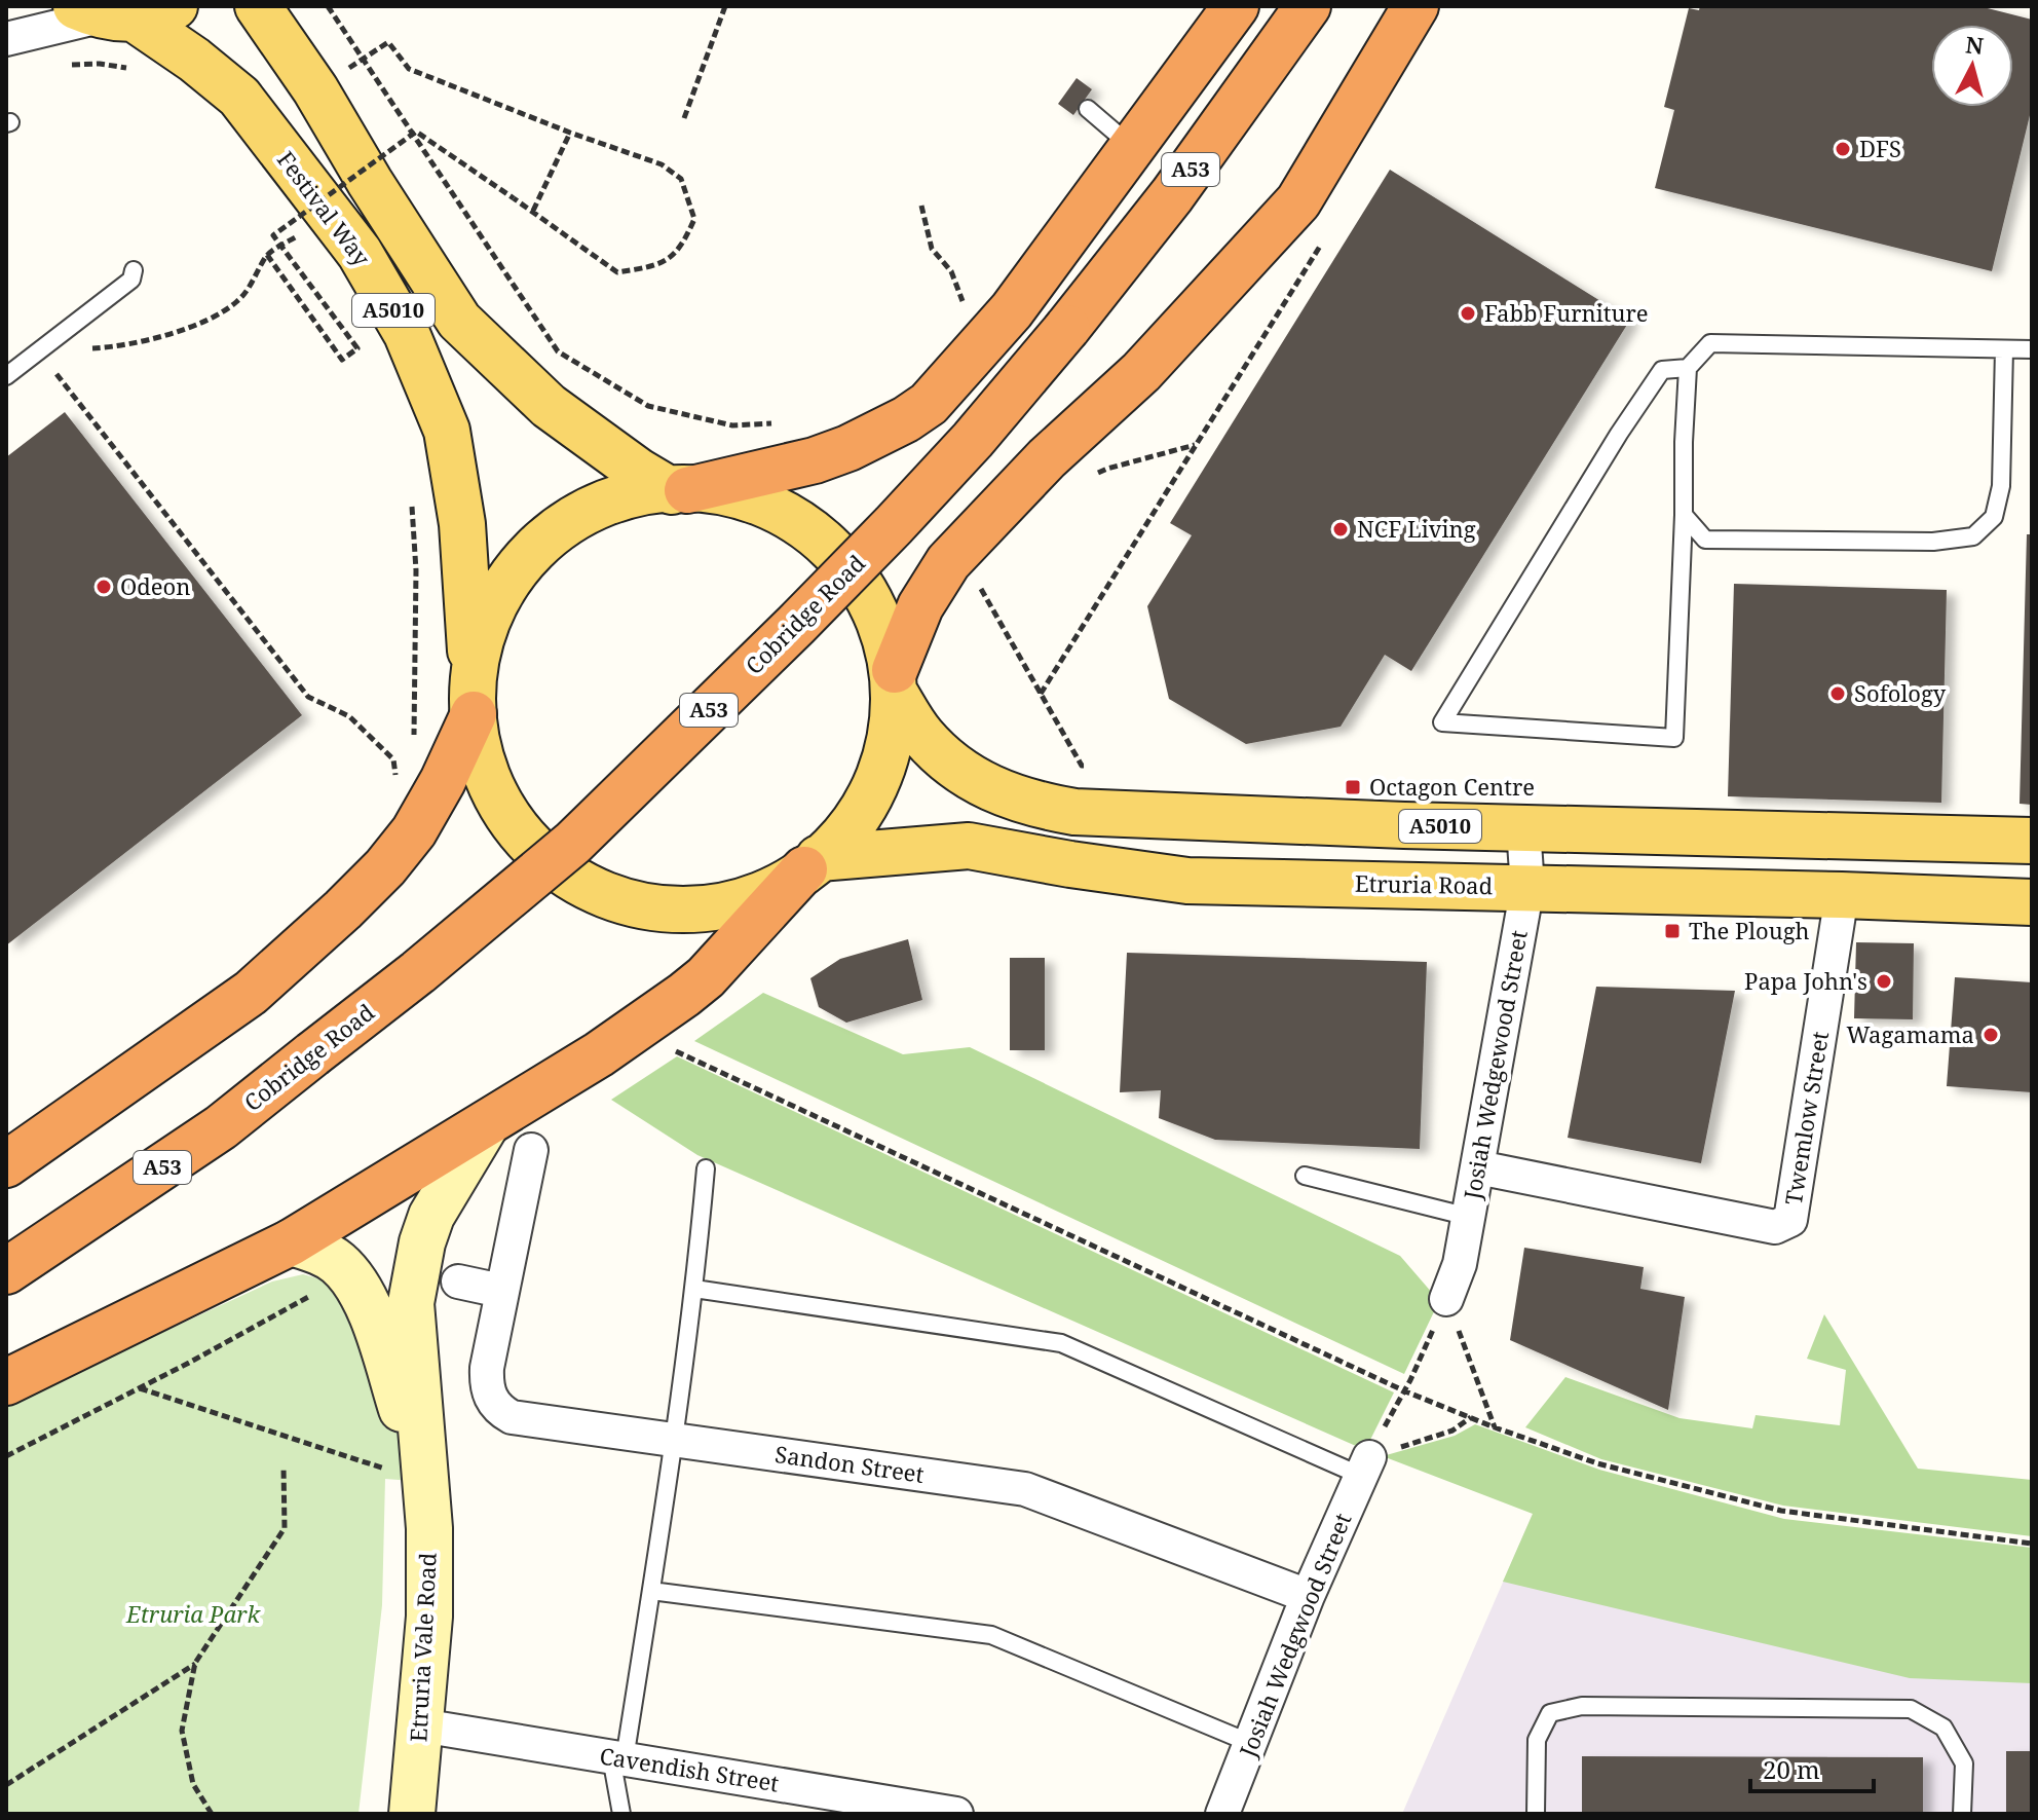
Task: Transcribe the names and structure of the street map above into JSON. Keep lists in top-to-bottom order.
{
  "streets": {
    "highway": ["A53", "Cobridge Road"],
    "main road": [
      "Festival Way",
      "A5010",
      "Etruria Road",
      "Etruria Vale Road"
    ],
    "street": [
      "Josiah Wedgewood Street",
      "Twemlow Street",
      "Sandon Street",
      "Josiah Wedgwood Street",
      "Cavendish Street"
    ]
  },
  "crossings": [
    ["A5010", "Josiah Wedgewood Street"],
    ["Etruria Road", "Josiah Wedgewood Street"],
    ["Etruria Road", "Twemlow Street"],
    ["Josiah Wedgewood Street", "Twemlow Street"],
    ["Sandon Street", "Josiah Wedgwood Street"],
    ["Etruria Vale Road", "Cavendish Street"]
  ],
  "parks": ["Etruria Park"],
  "places": {
    "other": [
      "DFS",
      "Fabb Furniture",
      "NCF Living",
      "Odeon",
      "Sofology",
      "Papa John's",
      "Wagamama"
    ],
    "transit": ["Octagon Centre", "The Plough"]
  },
  "scale_bar": "20 m",
  "north": "top"
}
